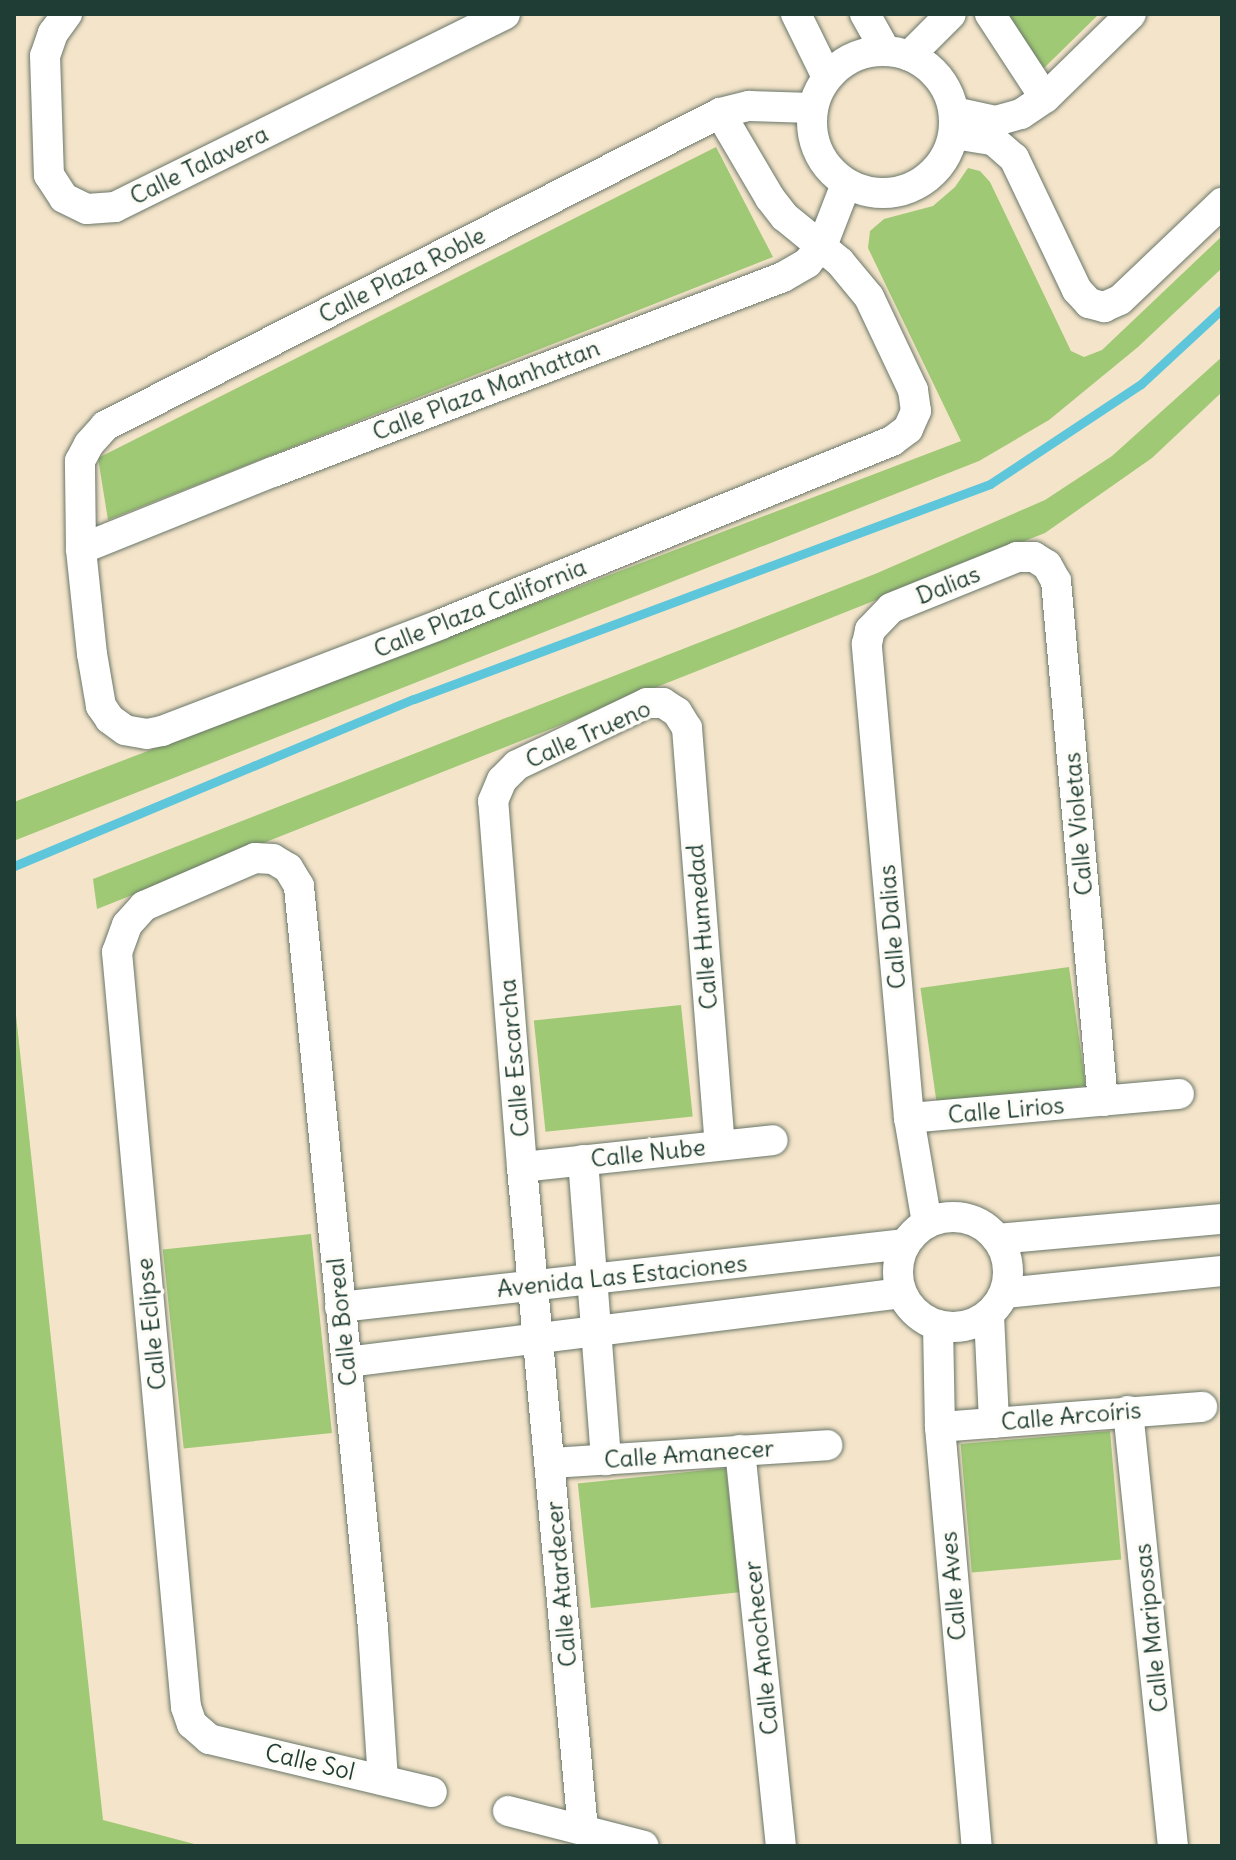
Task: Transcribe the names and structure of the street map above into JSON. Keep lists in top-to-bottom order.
{
  "streets": {
    "street": [
      "Calle Talavera",
      "Calle Plaza Roble",
      "Calle Plaza Manhattan",
      "Dalias",
      "Calle Plaza California",
      "Calle Trueno",
      "Calle Violetas",
      "Calle Humedad",
      "Calle Dalias",
      "Calle Escarcha",
      "Calle Lirios",
      "Calle Nube",
      "Avenida Las Estaciones",
      "Calle Boreal",
      "Calle Eclipse",
      "Calle Arcoíris",
      "Calle Amanecer",
      "Calle Atardecer",
      "Calle Aves",
      "Calle Mariposas",
      "Calle Anochecer",
      "Calle Sol"
    ]
  },
  "crossings": [
    ["Calle Plaza Roble", "Calle Plaza Manhattan"],
    ["Calle Plaza Roble", "Calle Plaza California"],
    ["Calle Plaza Manhattan", "Calle Plaza California"],
    ["Dalias", "Calle Violetas"],
    ["Dalias", "Calle Dalias"],
    ["Calle Trueno", "Calle Humedad"],
    ["Calle Trueno", "Calle Escarcha"],
    ["Calle Violetas", "Calle Lirios"],
    ["Calle Humedad", "Calle Nube"],
    ["Calle Dalias", "Calle Lirios"],
    ["Calle Dalias", "Avenida Las Estaciones"],
    ["Calle Dalias", "Calle Aves"],
    ["Calle Escarcha", "Calle Nube"],
    ["Calle Escarcha", "Avenida Las Estaciones"],
    ["Calle Escarcha", "Calle Atardecer"],
    ["Avenida Las Estaciones", "Calle Boreal"],
    ["Avenida Las Estaciones", "Calle Atardecer"],
    ["Avenida Las Estaciones", "Calle Aves"],
    ["Calle Boreal", "Calle Eclipse"],
    ["Calle Boreal", "Calle Sol"],
    ["Calle Eclipse", "Calle Sol"],
    ["Calle Arcoíris", "Calle Aves"],
    ["Calle Arcoíris", "Calle Mariposas"],
    ["Calle Amanecer", "Calle Atardecer"],
    ["Calle Amanecer", "Calle Anochecer"]
  ]
}
